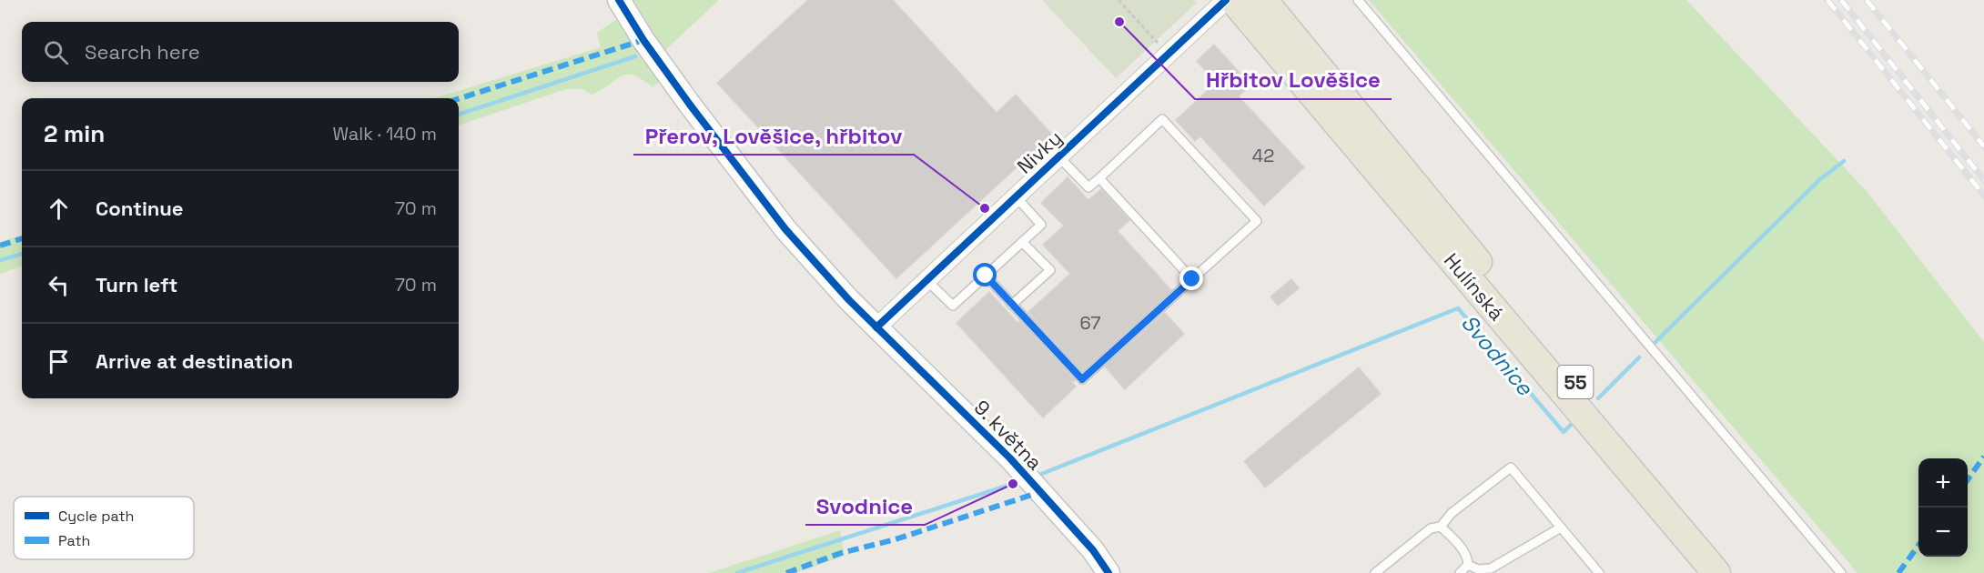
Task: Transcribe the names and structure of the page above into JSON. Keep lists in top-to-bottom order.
{
  "streets": {
    "main road": ["Hulínská", "55"],
    "street": ["Nivky", "9. května"]
  },
  "crossings": [
    ["Nivky", "9. května"]
  ],
  "water": ["Svodnice"],
  "places": ["Hřbitov Lověšice", "Přerov, Lověšice, hřbitov", "Svodnice"],
  "house_numbers": ["42", "67"],
  "legend": ["Cycle path", "Path"],
  "page": {
    "search": "Search here",
    "heading": ["2 min", "Walk · 140 m"],
    "list": [
      ["Continue", "70 m"],
      ["Turn left", "70 m"],
      "Arrive at destination"
    ],
    "map_buttons": ["+", "−"]
  }
}
